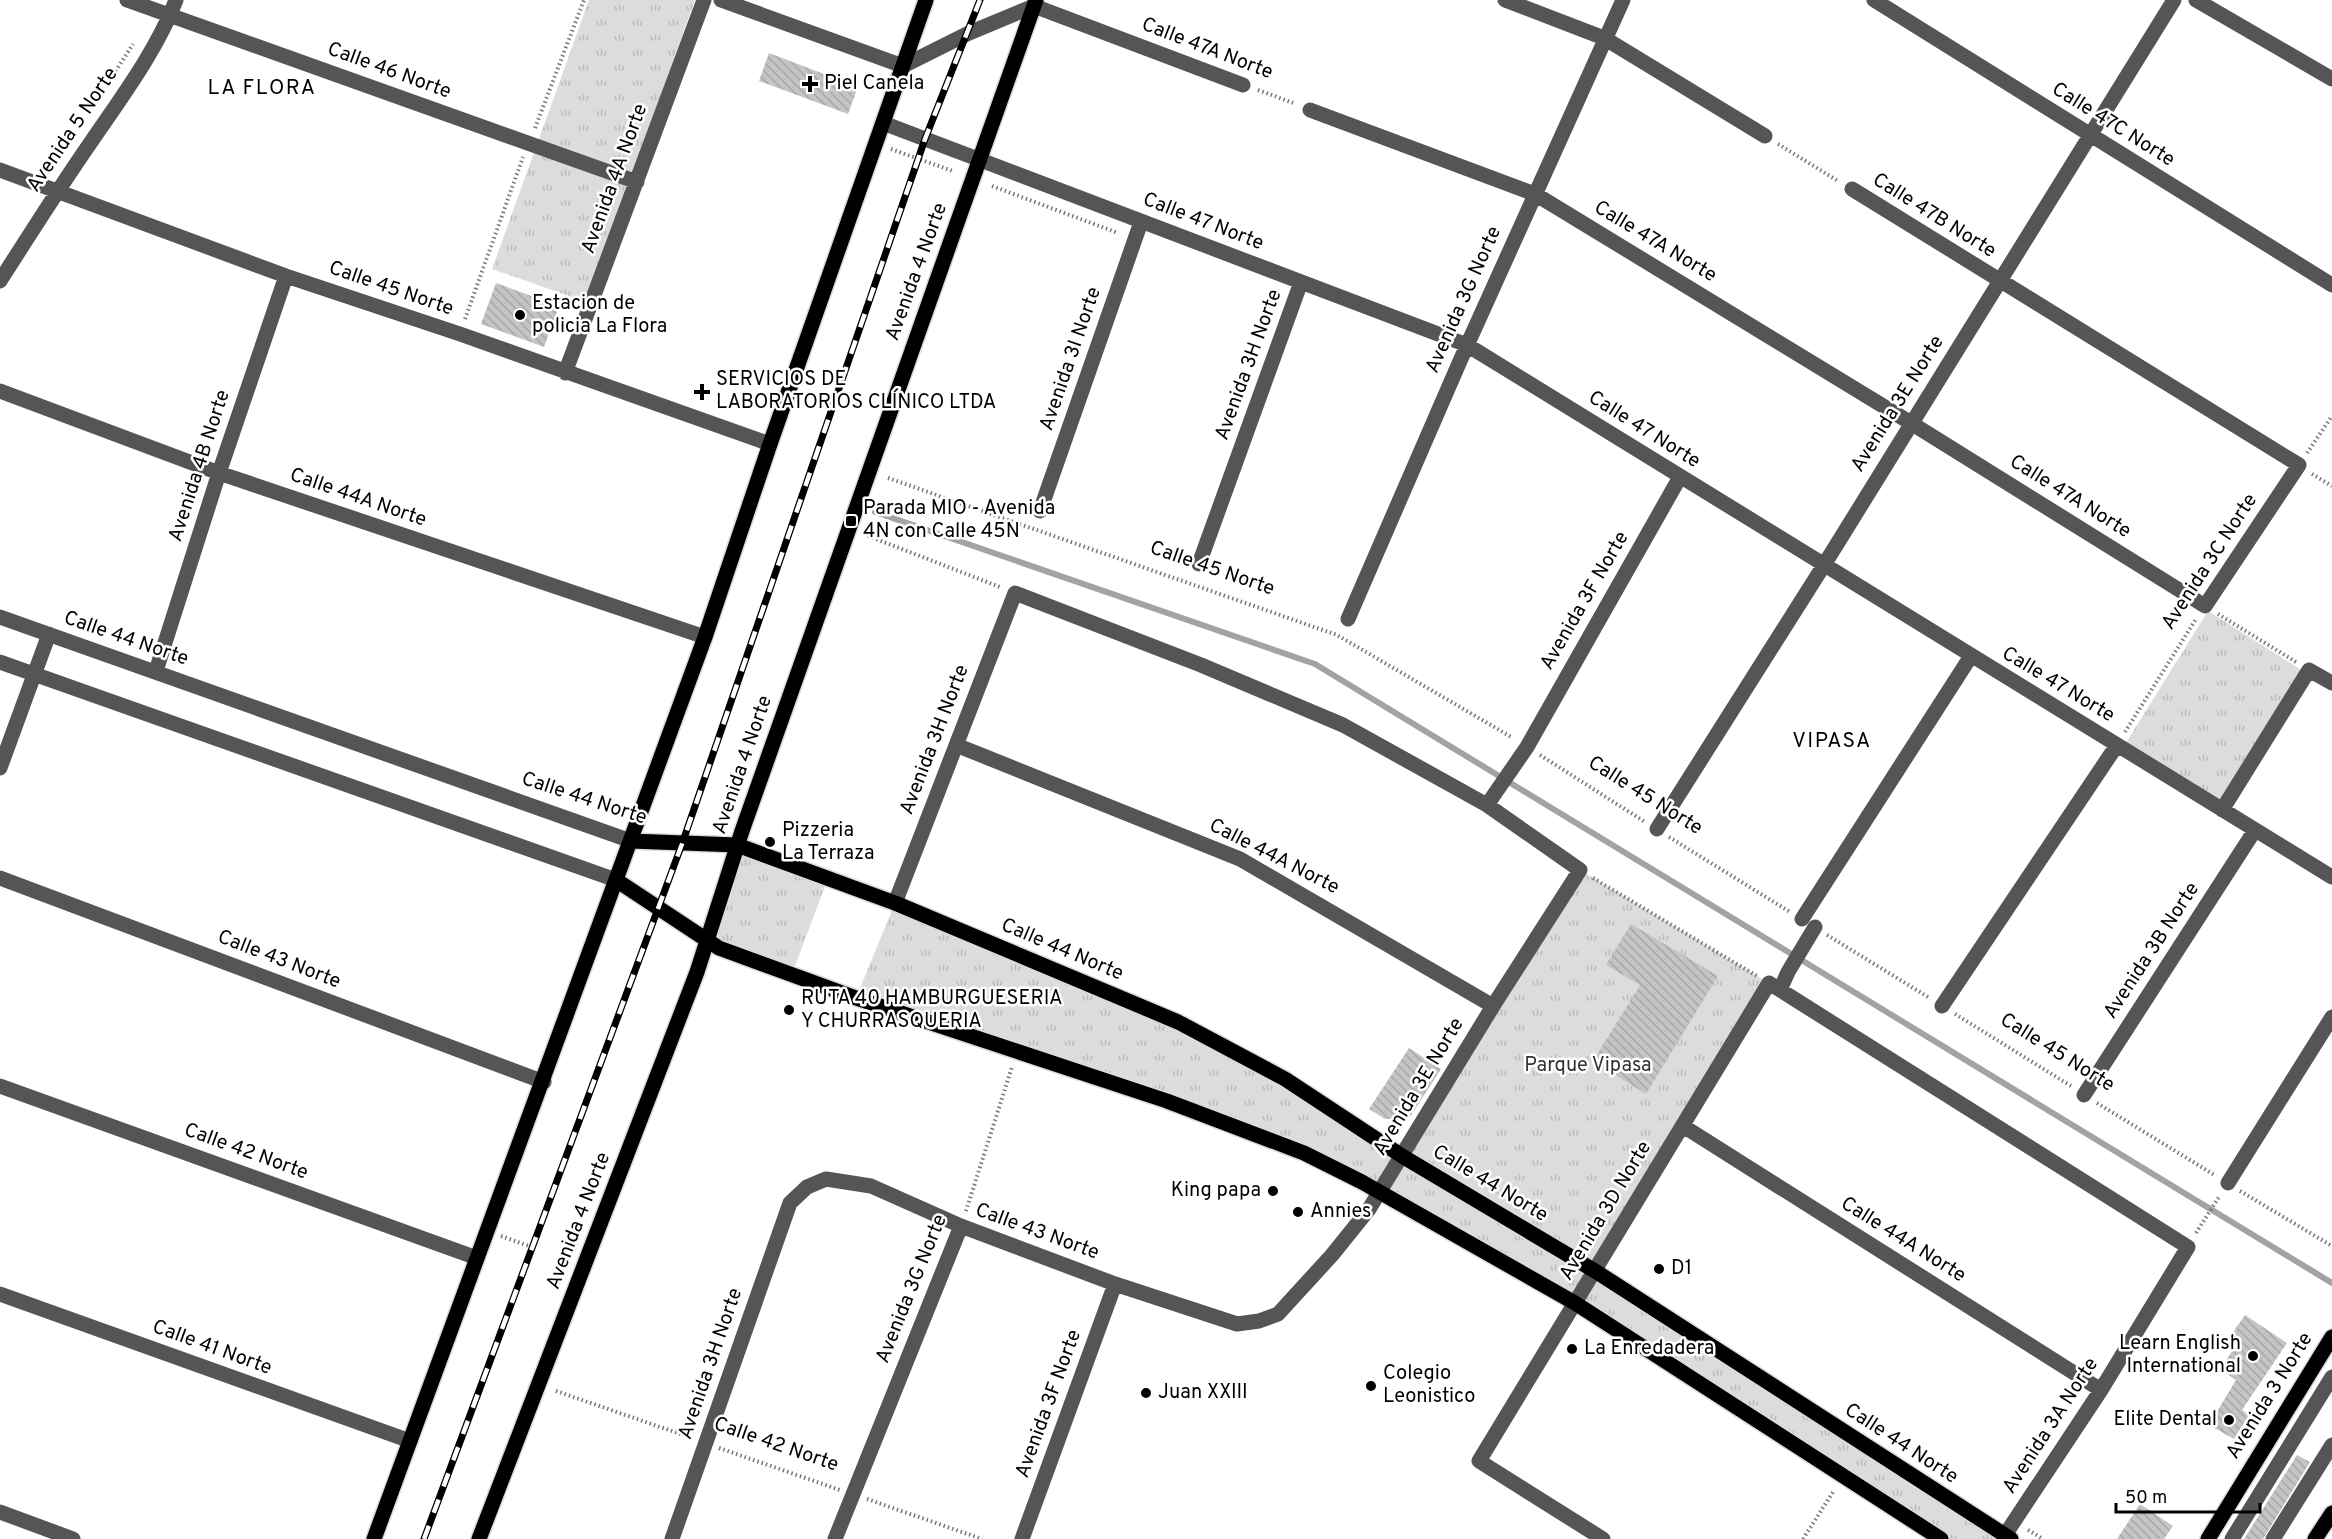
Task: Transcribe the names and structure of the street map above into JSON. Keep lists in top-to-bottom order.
{
  "streets": {
    "main road": ["Avenida 4 Norte", "Calle 44 Norte", "Avenida 3 Norte"],
    "street": [
      "Calle 47A Norte",
      "Calle 46 Norte",
      "Calle 47C Norte",
      "Avenida 5 Norte",
      "Avenida 4A Norte",
      "Calle 47B Norte",
      "Calle 47 Norte",
      "Calle 45 Norte",
      "Avenida 3G Norte",
      "Avenida 3I Norte",
      "Avenida 3H Norte",
      "Avenida 3E Norte",
      "Avenida 4B Norte",
      "Calle 44A Norte",
      "Avenida 3C Norte",
      "Avenida 3F Norte",
      "Avenida 3B Norte",
      "Calle 43 Norte",
      "Calle 42 Norte",
      "Avenida 3D Norte",
      "Calle 41 Norte",
      "Avenida 3A Norte"
    ]
  },
  "crossings": [
    ["Calle 47A Norte", "Avenida 4 Norte"],
    ["Calle 47A Norte", "Avenida 3G Norte"],
    ["Calle 47A Norte", "Avenida 3E Norte"],
    ["Calle 47A Norte", "Avenida 3C Norte"],
    ["Calle 46 Norte", "Avenida 5 Norte"],
    ["Calle 46 Norte", "Avenida 4A Norte"],
    ["Calle 47C Norte", "Avenida 3E Norte"],
    ["Avenida 5 Norte", "Calle 45 Norte"],
    ["Avenida 4A Norte", "Calle 45 Norte"],
    ["Calle 47B Norte", "Avenida 3E Norte"],
    ["Calle 47B Norte", "Avenida 3C Norte"],
    ["Calle 47 Norte", "Avenida 4 Norte"],
    ["Calle 47 Norte", "Avenida 3G Norte"],
    ["Calle 47 Norte", "Avenida 3I Norte"],
    ["Calle 47 Norte", "Avenida 3H Norte"],
    ["Calle 47 Norte", "Avenida 3E Norte"],
    ["Calle 47 Norte", "Avenida 3C Norte"],
    ["Calle 47 Norte", "Avenida 3F Norte"],
    ["Calle 47 Norte", "Avenida 3B Norte"],
    ["Avenida 4 Norte", "Calle 44 Norte"],
    ["Calle 45 Norte", "Avenida 3E Norte"],
    ["Calle 45 Norte", "Avenida 4B Norte"],
    ["Calle 45 Norte", "Avenida 3F Norte"],
    ["Calle 45 Norte", "Avenida 3B Norte"],
    ["Calle 45 Norte", "Avenida 3D Norte"],
    ["Avenida 3G Norte", "Calle 43 Norte"],
    ["Avenida 3G Norte", "Calle 42 Norte"],
    ["Avenida 3H Norte", "Calle 44A Norte"],
    ["Avenida 3H Norte", "Calle 44 Norte"],
    ["Avenida 3H Norte", "Calle 43 Norte"],
    ["Avenida 3H Norte", "Calle 42 Norte"],
    ["Avenida 3E Norte", "Calle 44A Norte"],
    ["Avenida 3E Norte", "Calle 44 Norte"],
    ["Avenida 3E Norte", "Calle 43 Norte"],
    ["Avenida 4B Norte", "Calle 44A Norte"],
    ["Avenida 4B Norte", "Calle 44 Norte"],
    ["Calle 44A Norte", "Avenida 3D Norte"],
    ["Calle 44A Norte", "Avenida 3A Norte"],
    ["Avenida 3F Norte", "Calle 43 Norte"],
    ["Calle 44 Norte", "Avenida 3D Norte"],
    ["Calle 44 Norte", "Avenida 3A Norte"],
    ["Avenida 3D Norte", "Avenida 3A Norte"]
  ],
  "districts": ["LA FLORA", "VIPASA"],
  "parks": ["Parque Vipasa"],
  "places": {
    "health": ["Piel Canela", "SERVICIOS DE LABORATORIOS CLÍNICO LTDA"],
    "other": [
      "Estacion de policia La Flora",
      "Pizzeria La Terraza",
      "RUTA 40 HAMBURGUESERIA Y CHURRASQUERIA",
      "King papa",
      "Annies",
      "D1",
      "La Enredadera",
      "Learn English International",
      "Colegio Leonistico",
      "Juan XXIII",
      "Elite Dental"
    ],
    "transit": ["Parada MIO - Avenida 4N con Calle 45N"]
  },
  "scale_bar": "50 m"
}
